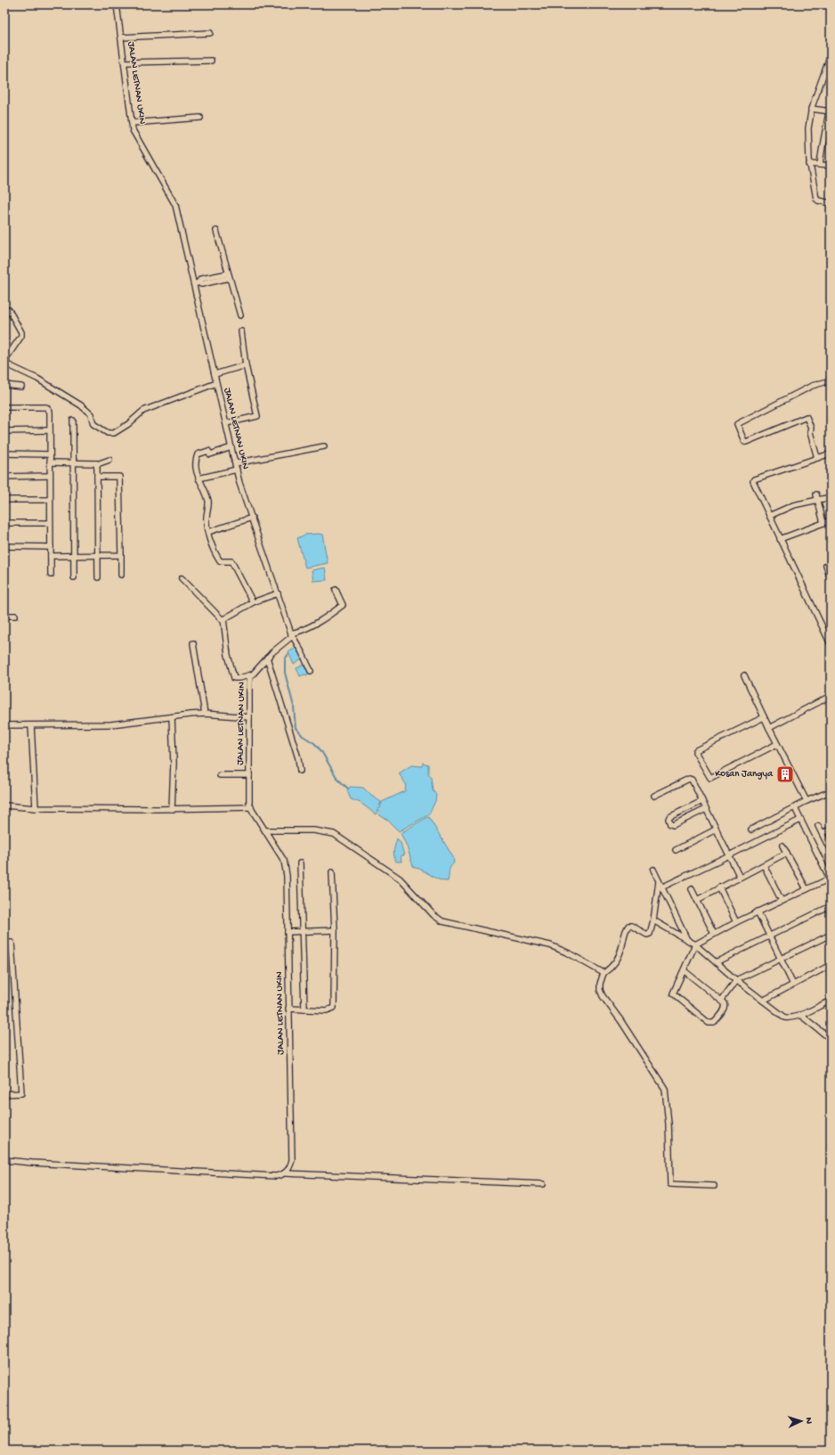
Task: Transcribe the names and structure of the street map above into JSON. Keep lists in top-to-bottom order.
{
  "streets": {
    "street": ["JALAN LETNAN UKIN"]
  },
  "places": {
    "building": ["Kosan Jangya"]
  },
  "north": "right"
}
